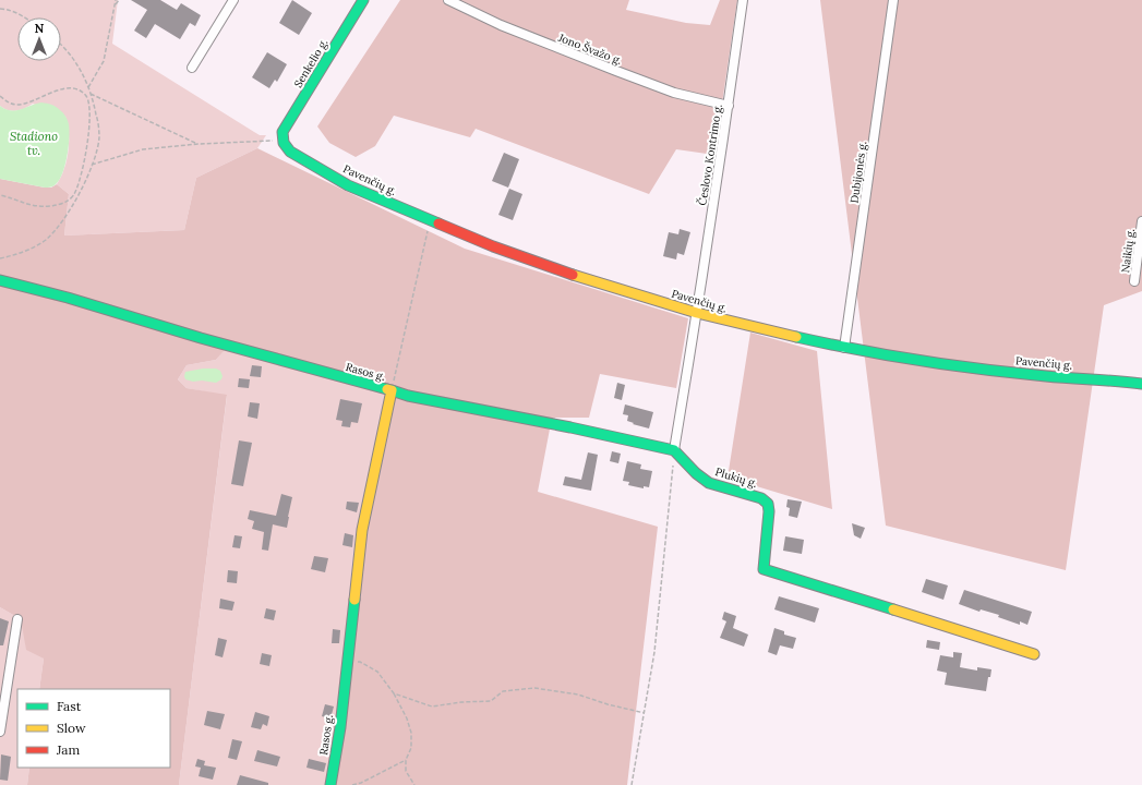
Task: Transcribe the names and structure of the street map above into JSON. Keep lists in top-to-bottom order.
{
  "streets": {
    "street": [
      "Jono Švažo g.",
      "Senkelio g.",
      "Česlovo Kontrimo g.",
      "Dubijonės g.",
      "Pavenčių g.",
      "Naikių g.",
      "Rasos g.",
      "Plukių g."
    ]
  },
  "crossings": [
    ["Jono Švažo g.", "Česlovo Kontrimo g."],
    ["Senkelio g.", "Pavenčių g."],
    ["Česlovo Kontrimo g.", "Pavenčių g."],
    ["Česlovo Kontrimo g.", "Plukių g."],
    ["Dubijonės g.", "Pavenčių g."]
  ],
  "water": ["Stadiono tv."],
  "legend": ["Fast", "Slow", "Jam"],
  "north": "top"
}
